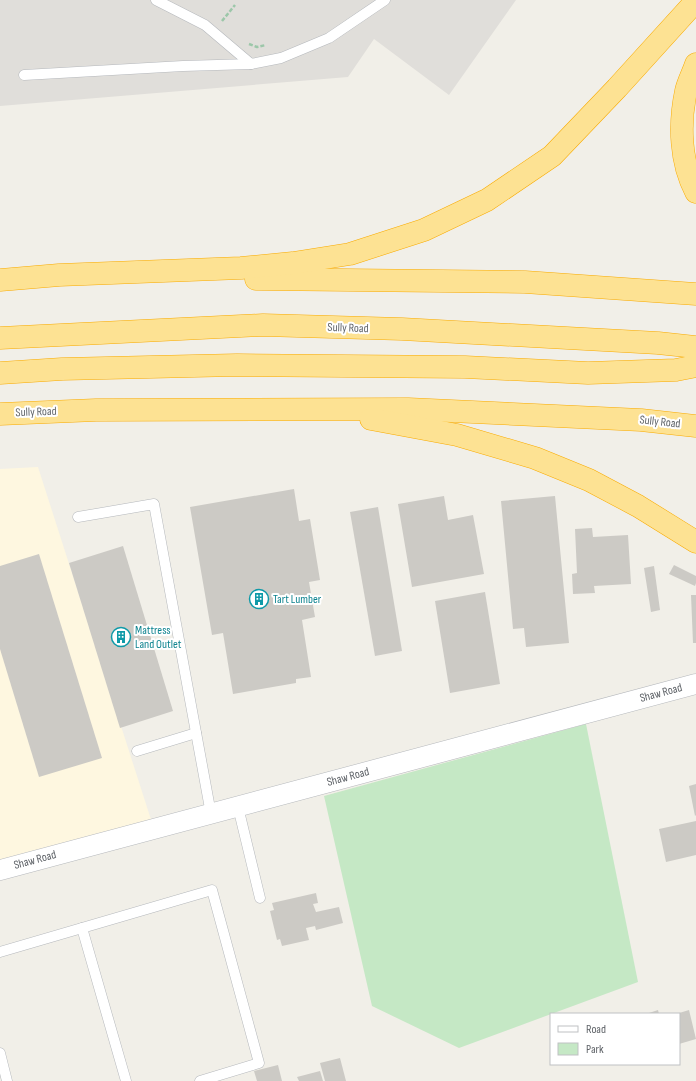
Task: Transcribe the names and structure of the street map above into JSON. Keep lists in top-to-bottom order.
{
  "streets": {
    "highway": ["Sully Road"],
    "street": ["Shaw Road"]
  },
  "places": {
    "building": ["Tart Lumber", "Mattress Land Outlet"]
  },
  "legend": ["Road", "Park"]
}
